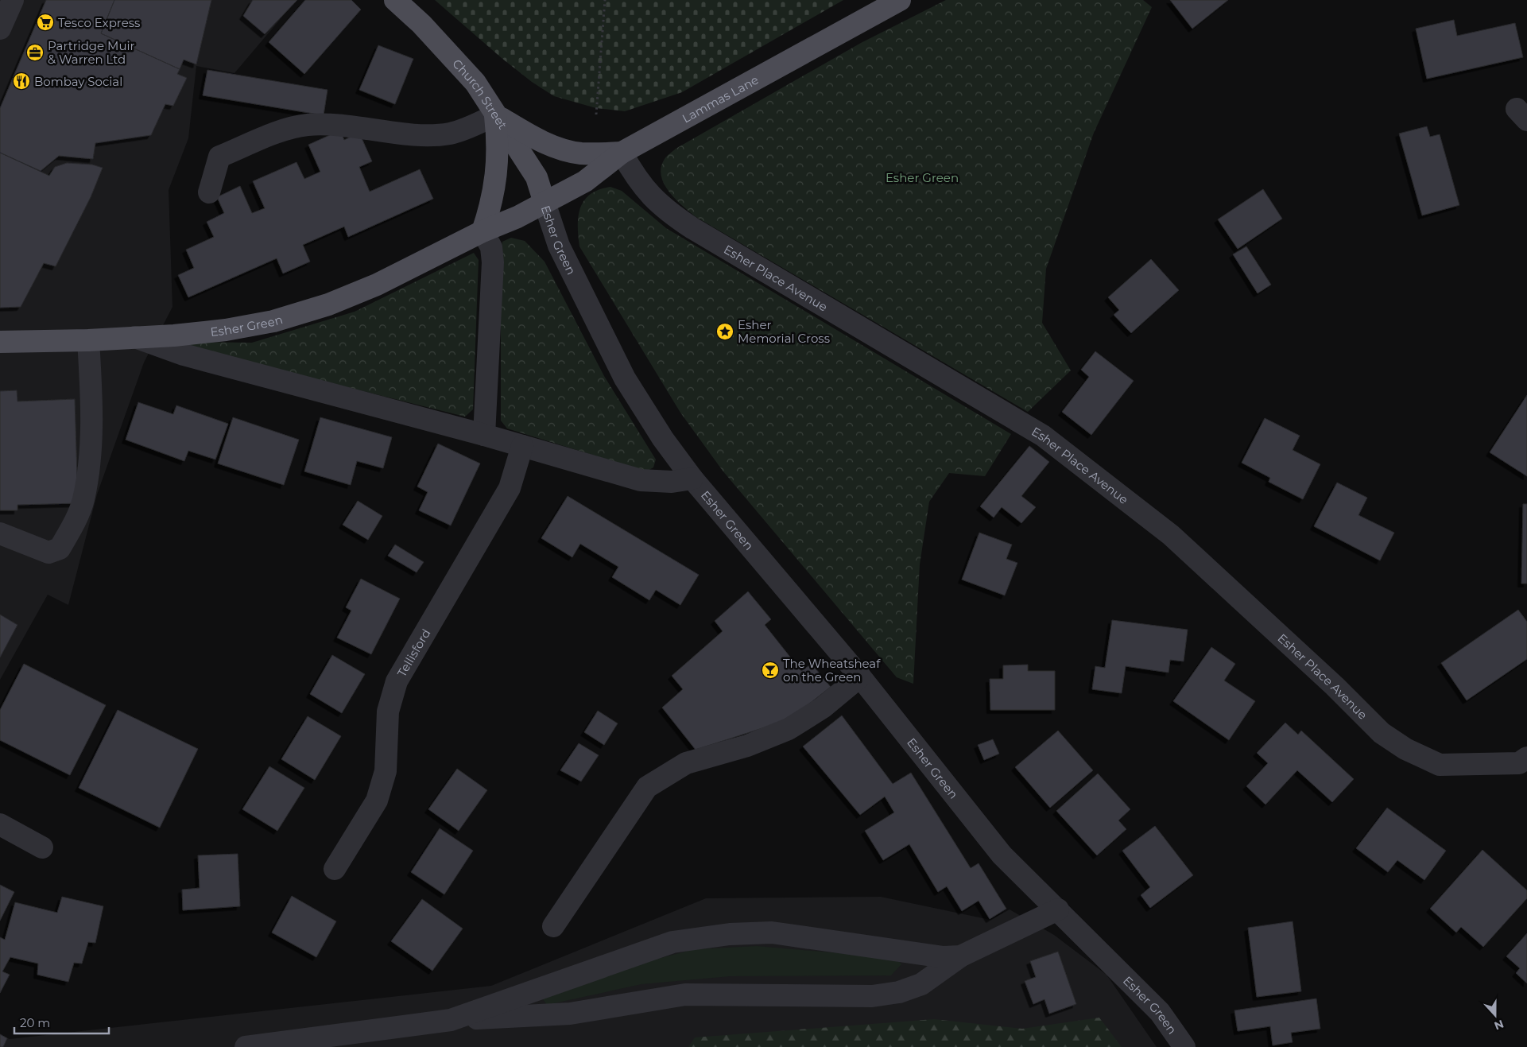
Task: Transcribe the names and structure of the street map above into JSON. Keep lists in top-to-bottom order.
{
  "streets": {
    "main road": ["Church Street", "Lammas Lane", "Esher Green"],
    "street": ["Esher Place Avenue", "Tellisford"]
  },
  "crossings": [
    ["Church Street", "Lammas Lane"],
    ["Church Street", "Esher Green"],
    ["Lammas Lane", "Esher Green"],
    ["Lammas Lane", "Esher Place Avenue"],
    ["Esher Green", "Tellisford"]
  ],
  "parks": ["Esher Green"],
  "places": {
    "supermarket": ["Tesco Express"],
    "office": ["Partridge Muir & Warren Ltd"],
    "restaurant": ["Bombay Social"],
    "place": ["Esher Memorial Cross"],
    "bar": ["The Wheatsheaf on the Green"]
  },
  "scale_bar": "20 m",
  "north": "bottom"
}
